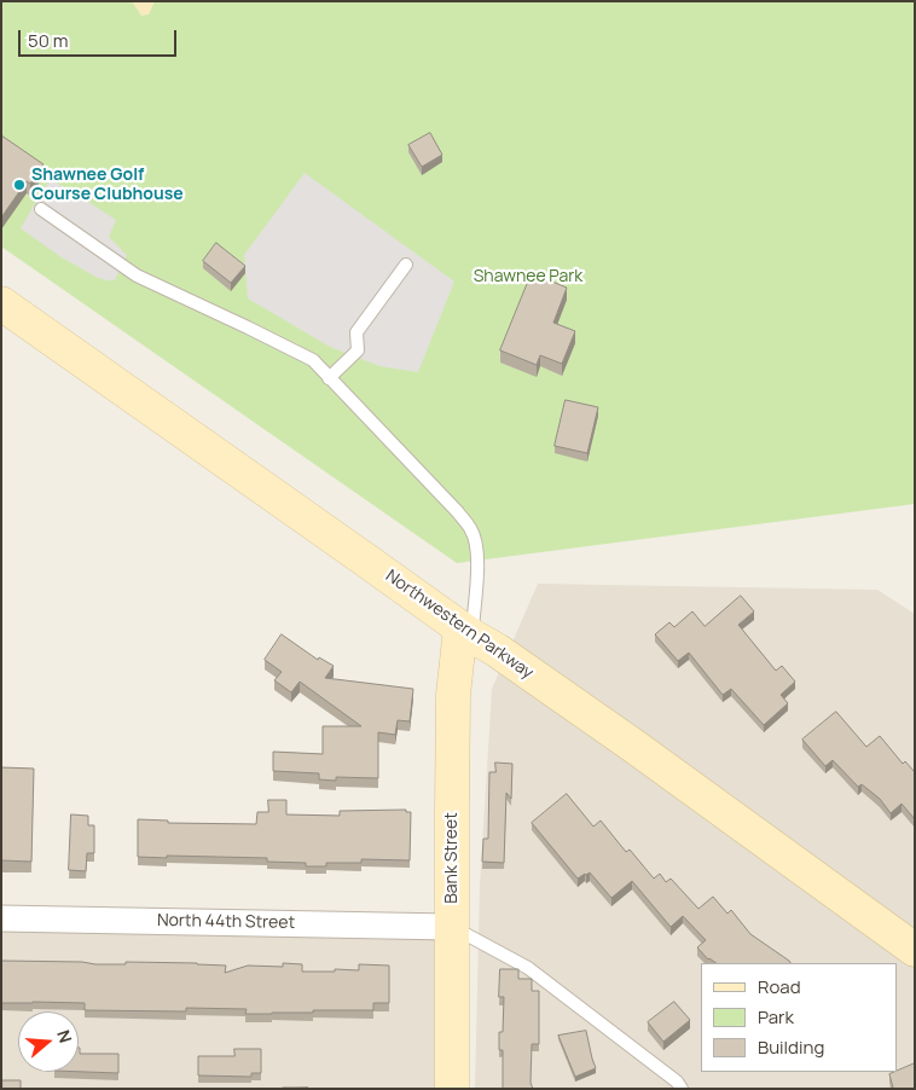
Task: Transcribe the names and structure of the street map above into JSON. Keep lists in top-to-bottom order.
{
  "streets": {
    "street": ["Northwestern Parkway", "Bank Street", "North 44th Street"]
  },
  "crossings": [
    ["Northwestern Parkway", "Bank Street"],
    ["Bank Street", "North 44th Street"]
  ],
  "parks": ["Shawnee Park"],
  "places": ["Shawnee Golf Course Clubhouse"],
  "legend": ["Road", "Park", "Building"],
  "scale_bar": "50 m",
  "north": "right"
}
